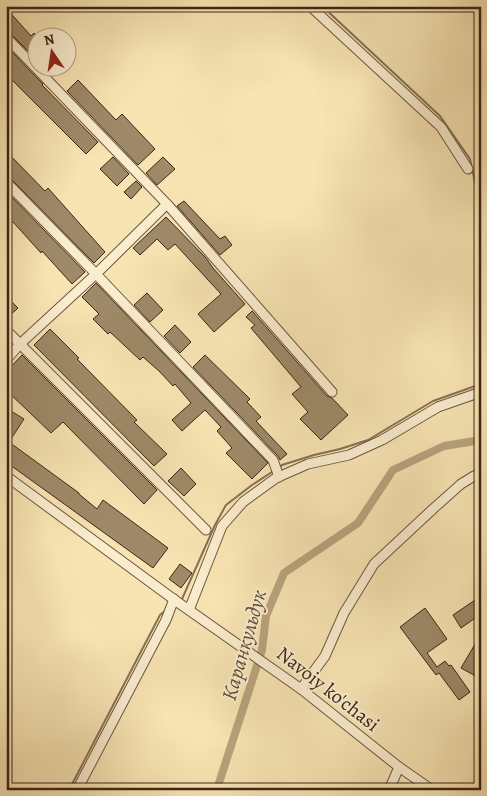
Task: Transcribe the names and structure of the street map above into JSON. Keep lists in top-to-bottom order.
{
  "streets": {
    "street": ["Navoiy ko'chasi"]
  },
  "water": ["Каранкульдук"],
  "north": "top"
}
